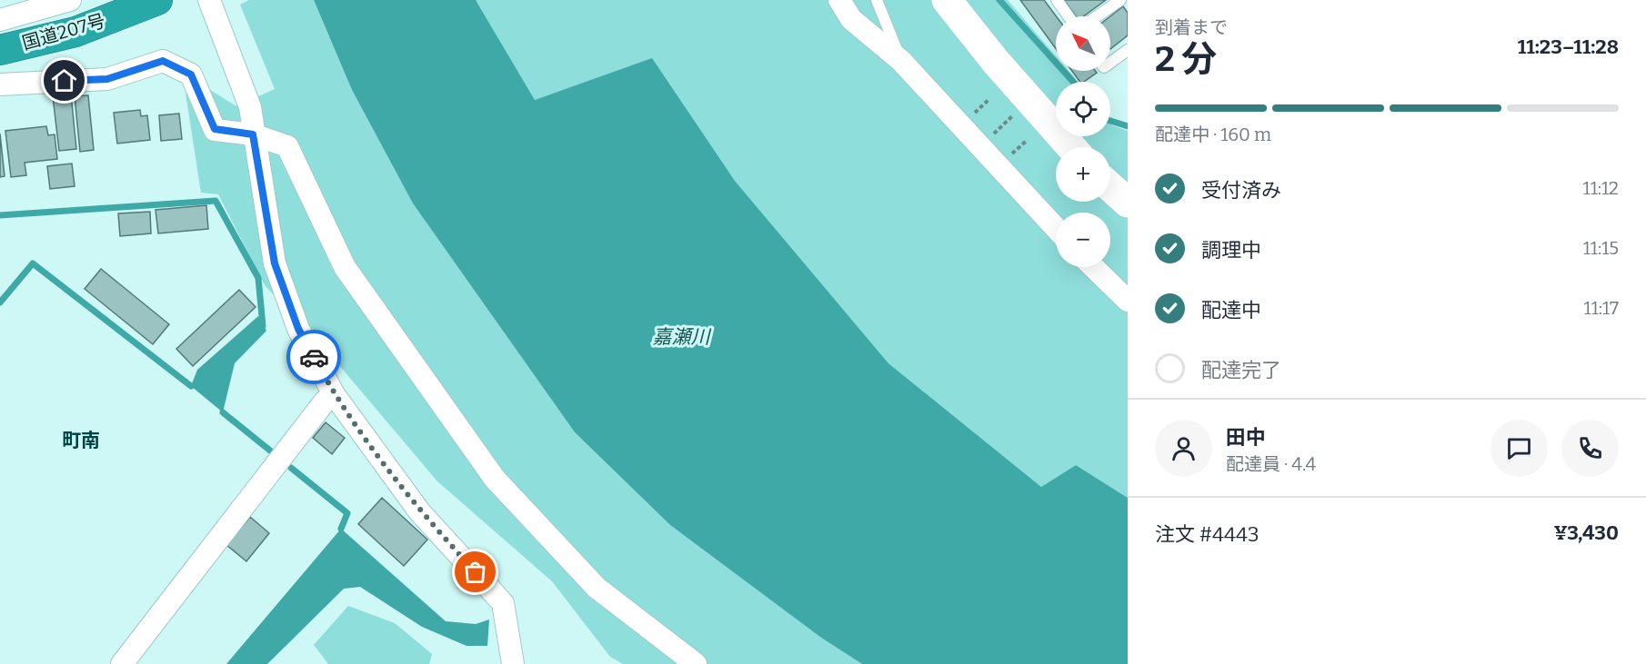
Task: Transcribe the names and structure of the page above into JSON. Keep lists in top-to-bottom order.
{
  "streets": {
    "highway": ["国道207号"]
  },
  "districts": ["町南"],
  "water": ["嘉瀬川"],
  "north": "top left",
  "page": {
    "heading": ["2 分", "到着まで", "11:23–11:28"],
    "panel": [
      "田中",
      "配達員 · 4.4",
      "注文 #4443",
      "¥3,430"
    ],
    "map_buttons": ["+", "−"],
    "bar": "配達中 · 160 m",
    "list": [
      ["受付済み", "11:12"],
      ["調理中", "11:15"],
      ["配達中", "11:17"],
      "配達完了"
    ]
  }
}
